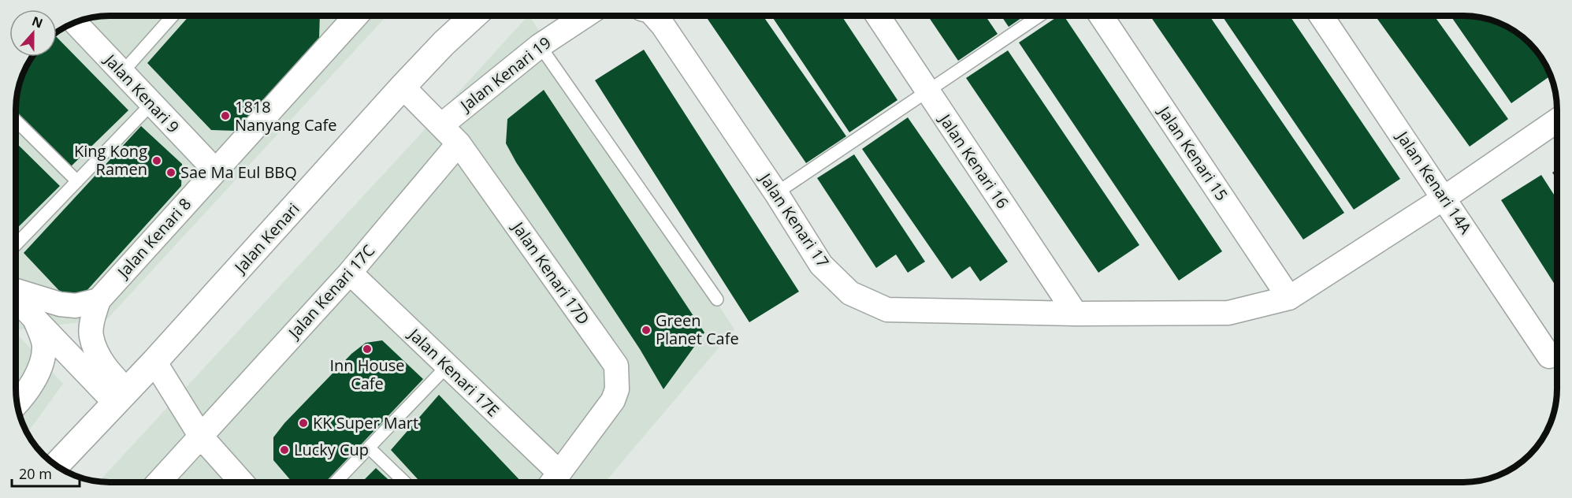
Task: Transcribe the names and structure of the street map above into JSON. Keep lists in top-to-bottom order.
{
  "streets": {
    "street": [
      "Jalan Kenari 19",
      "Jalan Kenari 9",
      "Jalan Kenari 15",
      "Jalan Kenari 16",
      "Jalan Kenari 14A",
      "Jalan Kenari 17",
      "Jalan Kenari 8",
      "Jalan Kenari",
      "Jalan Kenari 17D",
      "Jalan Kenari 17C",
      "Jalan Kenari 17E"
    ]
  },
  "crossings": [
    ["Jalan Kenari 19", "Jalan Kenari 17D"],
    ["Jalan Kenari 9", "Jalan Kenari 8"],
    ["Jalan Kenari 15", "Jalan Kenari 17"],
    ["Jalan Kenari 16", "Jalan Kenari 17"],
    ["Jalan Kenari 14A", "Jalan Kenari 17"],
    ["Jalan Kenari 8", "Jalan Kenari"],
    ["Jalan Kenari", "Jalan Kenari 17D"],
    ["Jalan Kenari 17D", "Jalan Kenari 17C"],
    ["Jalan Kenari 17D", "Jalan Kenari 17E"],
    ["Jalan Kenari 17C", "Jalan Kenari 17E"]
  ],
  "places": [
    "1818 Nanyang Cafe",
    "King Kong Ramen",
    "Sae Ma Eul BBQ",
    "Green Planet Cafe",
    "Inn House Cafe",
    "KK Super Mart",
    "Lucky Cup"
  ],
  "scale_bar": "20 m",
  "north": "top"
}
